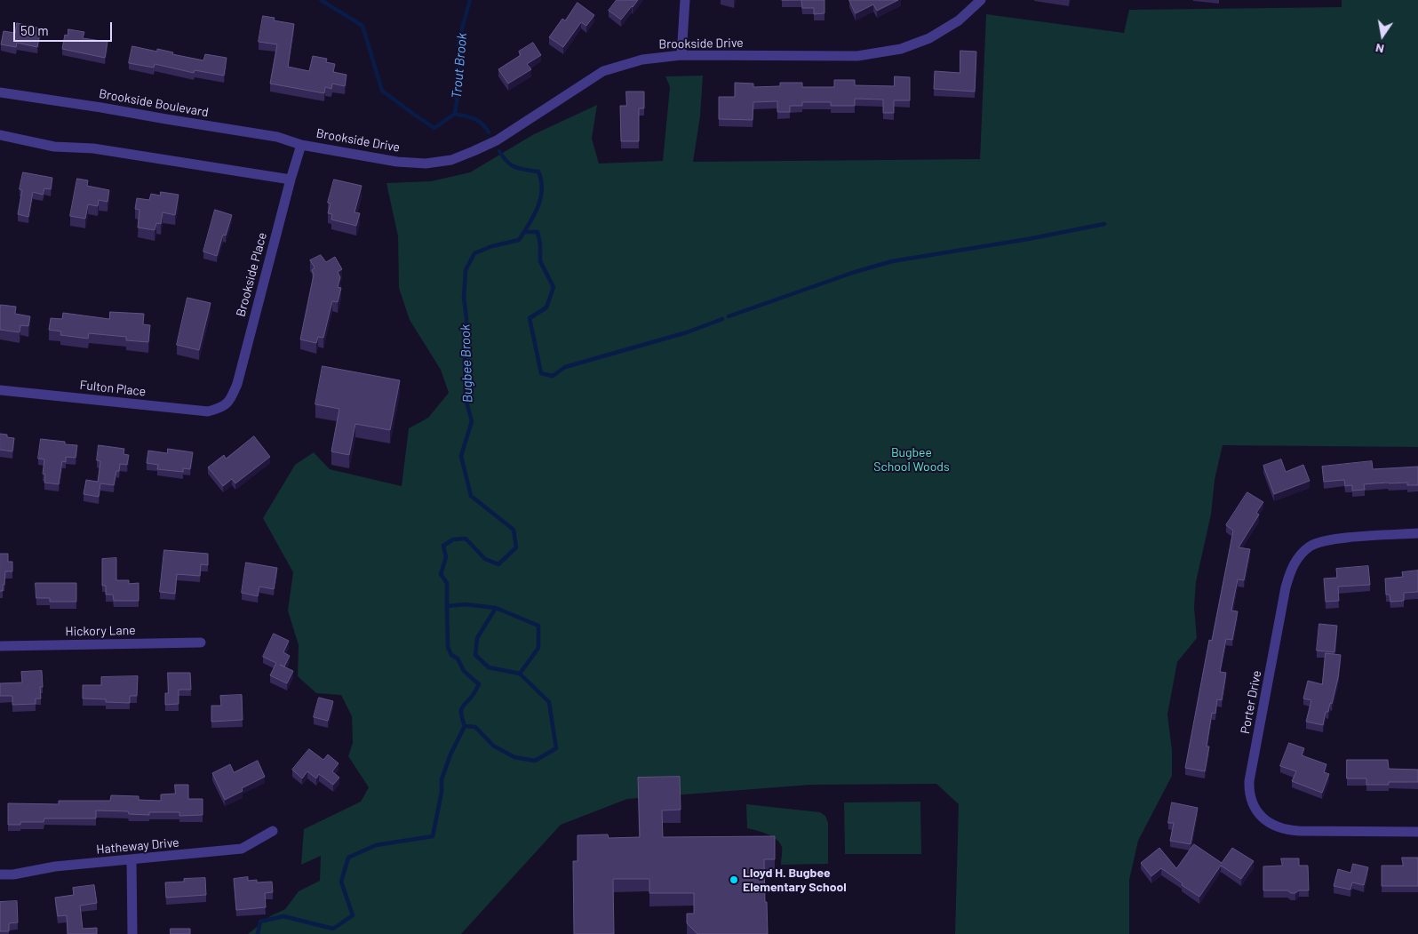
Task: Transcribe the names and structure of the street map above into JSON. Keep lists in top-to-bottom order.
{
  "streets": {
    "street": [
      "Brookside Drive",
      "Brookside Boulevard",
      "Brookside Place",
      "Fulton Place",
      "Hickory Lane",
      "Porter Drive",
      "Hatheway Drive"
    ]
  },
  "crossings": [
    ["Brookside Drive", "Brookside Boulevard"],
    ["Brookside Drive", "Brookside Place"],
    ["Brookside Boulevard", "Brookside Place"],
    ["Brookside Place", "Fulton Place"]
  ],
  "water": ["Trout Brook", "Bugbee Brook"],
  "parks": ["Bugbee School Woods"],
  "places": ["Lloyd H. Bugbee Elementary School"],
  "scale_bar": "50 m",
  "north": "bottom"
}
